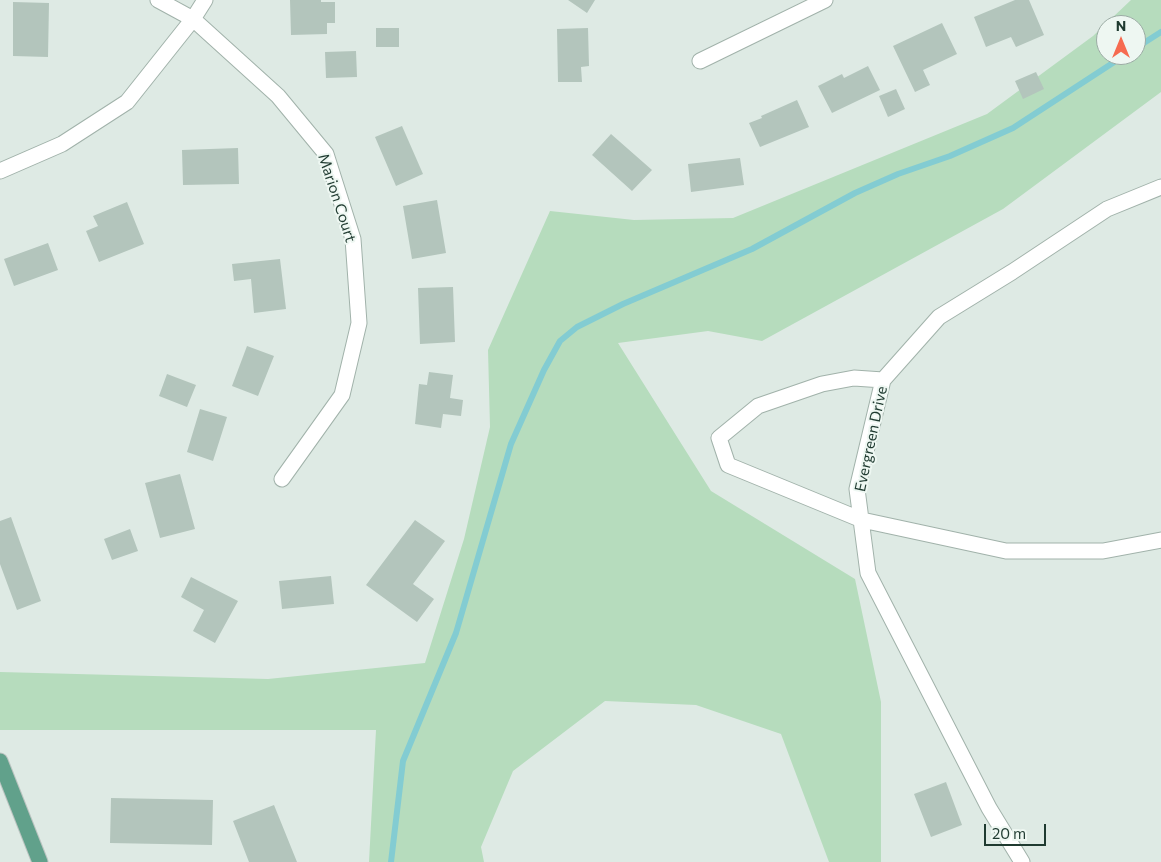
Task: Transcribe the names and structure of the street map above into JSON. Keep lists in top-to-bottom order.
{
  "streets": {
    "street": ["Marion Court", "Evergreen Drive"]
  },
  "scale_bar": "20 m",
  "north": "top"
}
